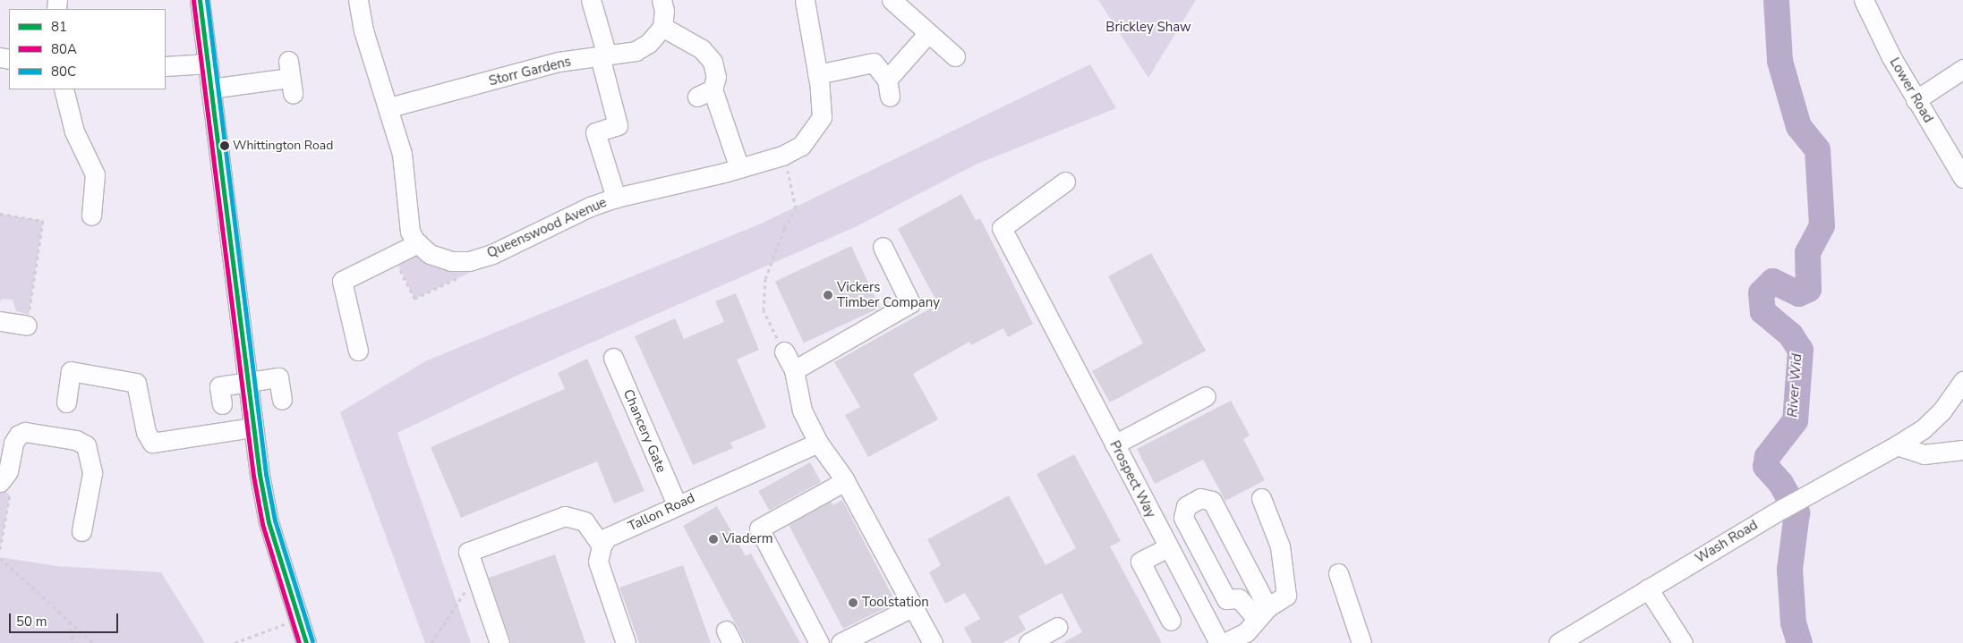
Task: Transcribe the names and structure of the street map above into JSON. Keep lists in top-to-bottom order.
{
  "streets": {
    "street": [
      "Storr Gardens",
      "Lower Road",
      "Queenswood Avenue",
      "Chancery Gate",
      "Prospect Way",
      "Tallon Road",
      "Wash Road"
    ]
  },
  "crossings": [
    ["Storr Gardens", "Queenswood Avenue"],
    ["Chancery Gate", "Tallon Road"]
  ],
  "water": ["River Wid"],
  "parks": ["Brickley Shaw"],
  "places": [
    "Whittington Road",
    "Vickers Timber Company",
    "Viaderm",
    "Toolstation"
  ],
  "lines": ["transit line 81", "transit line 80C", "transit line 80A"],
  "legend": ["81", "80A", "80C"],
  "scale_bar": "50 m"
}
